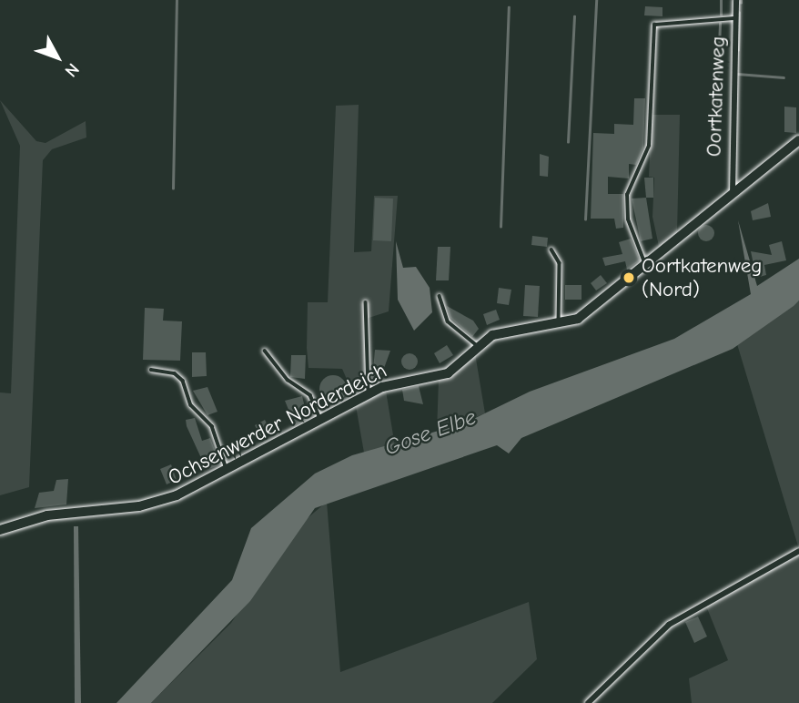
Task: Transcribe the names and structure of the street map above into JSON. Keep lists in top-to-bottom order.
{
  "streets": {
    "street": ["Oortkatenweg", "Ochsenwerder Norderdeich"]
  },
  "crossings": [
    ["Oortkatenweg", "Ochsenwerder Norderdeich"]
  ],
  "water": ["Gose Elbe"],
  "places": ["Oortkatenweg (Nord)"],
  "north": "bottom right"
}
